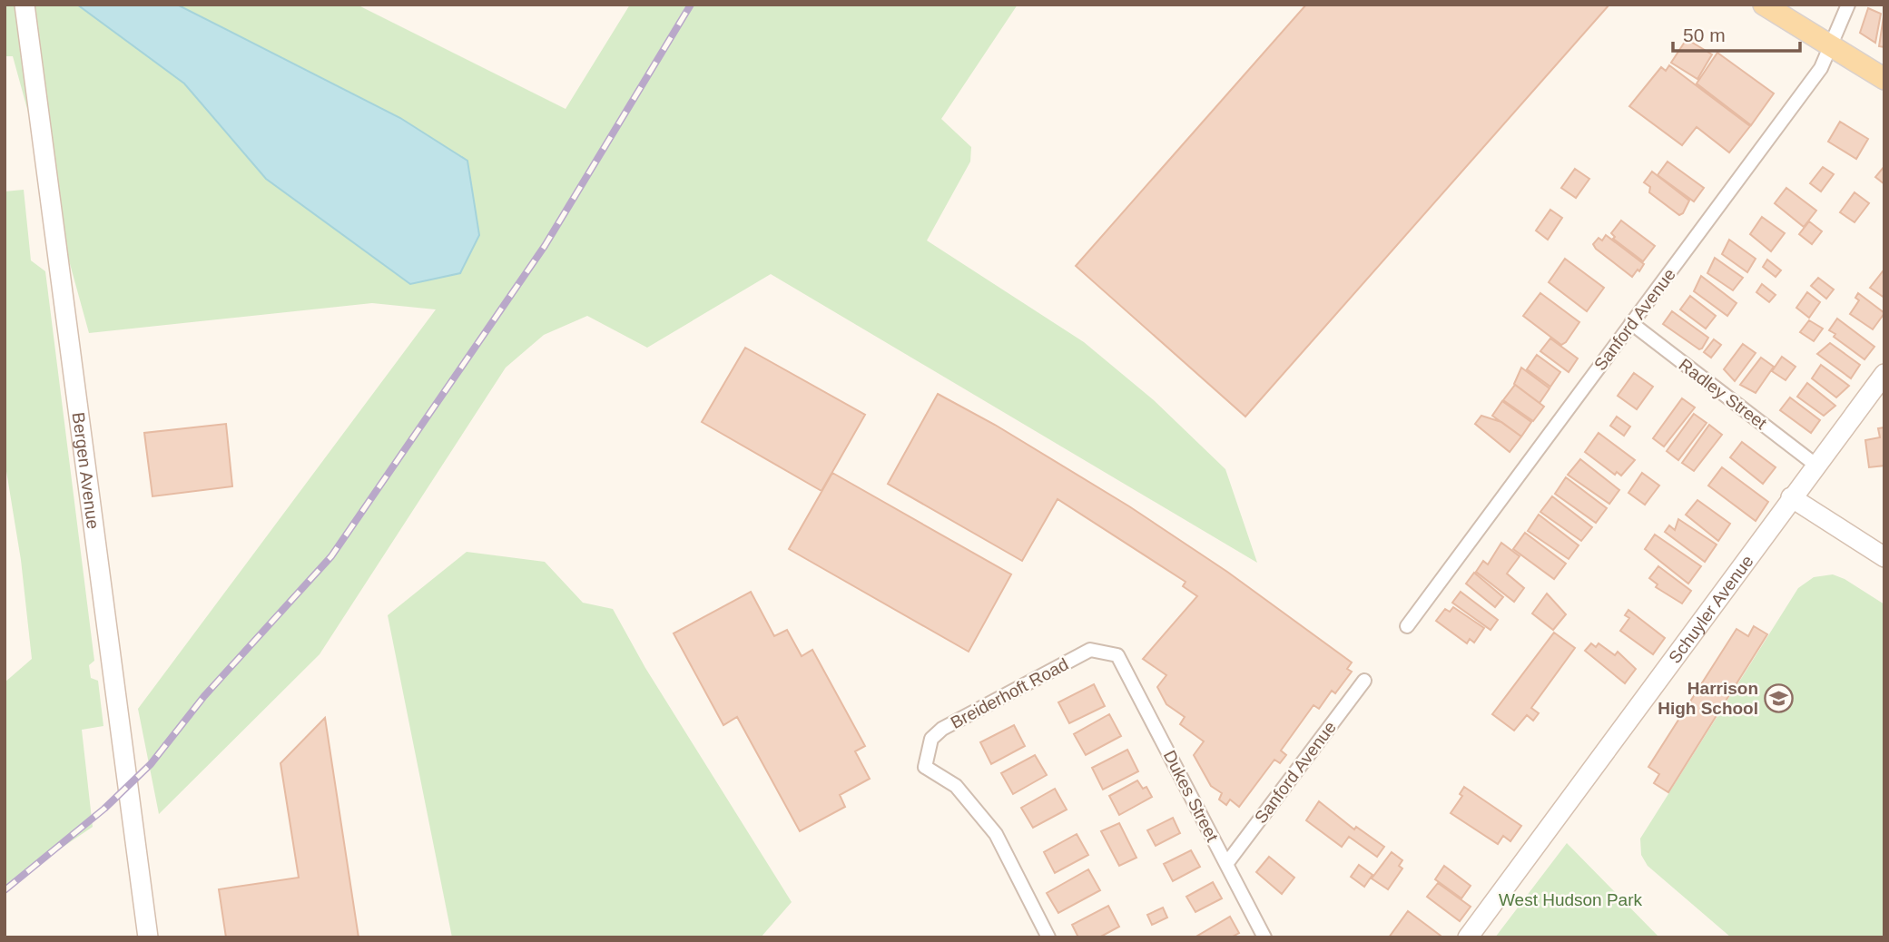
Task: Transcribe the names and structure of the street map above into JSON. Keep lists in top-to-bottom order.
{
  "streets": {
    "street": [
      "Sanford Avenue",
      "Radley Street",
      "Bergen Avenue",
      "Schuyler Avenue",
      "Breiderhoft Road",
      "Dukes Street"
    ]
  },
  "crossings": [
    ["Sanford Avenue", "Radley Street"],
    ["Sanford Avenue", "Dukes Street"],
    ["Radley Street", "Schuyler Avenue"],
    ["Breiderhoft Road", "Dukes Street"]
  ],
  "parks": ["West Hudson Park"],
  "places": {
    "school or university": ["Harrison High School"]
  },
  "scale_bar": "50 m"
}
